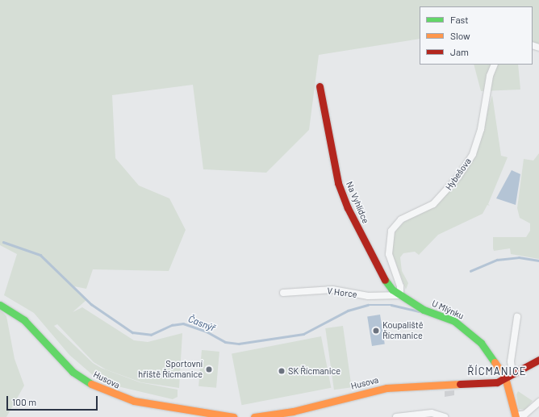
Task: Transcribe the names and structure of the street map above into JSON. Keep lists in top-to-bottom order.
{
  "streets": {
    "main road": ["Na Vyhlídce", "U Mlýnku", "Husova"],
    "street": ["Hybešova", "V Horce"]
  },
  "crossings": [
    ["Hybešova", "Na Vyhlídce"],
    ["Hybešova", "V Horce"],
    ["Hybešova", "U Mlýnku"],
    ["Na Vyhlídce", "V Horce"],
    ["Na Vyhlídce", "U Mlýnku"],
    ["V Horce", "U Mlýnku"],
    ["U Mlýnku", "Husova"]
  ],
  "districts": ["ŘÍCMANICE"],
  "water": ["Časnýř"],
  "places": ["Koupaliště Řícmanice", "Sportovní hřiště Řícmanice", "SK Řícmanice"],
  "legend": ["Fast", "Slow", "Jam"],
  "scale_bar": "100 m"
}
